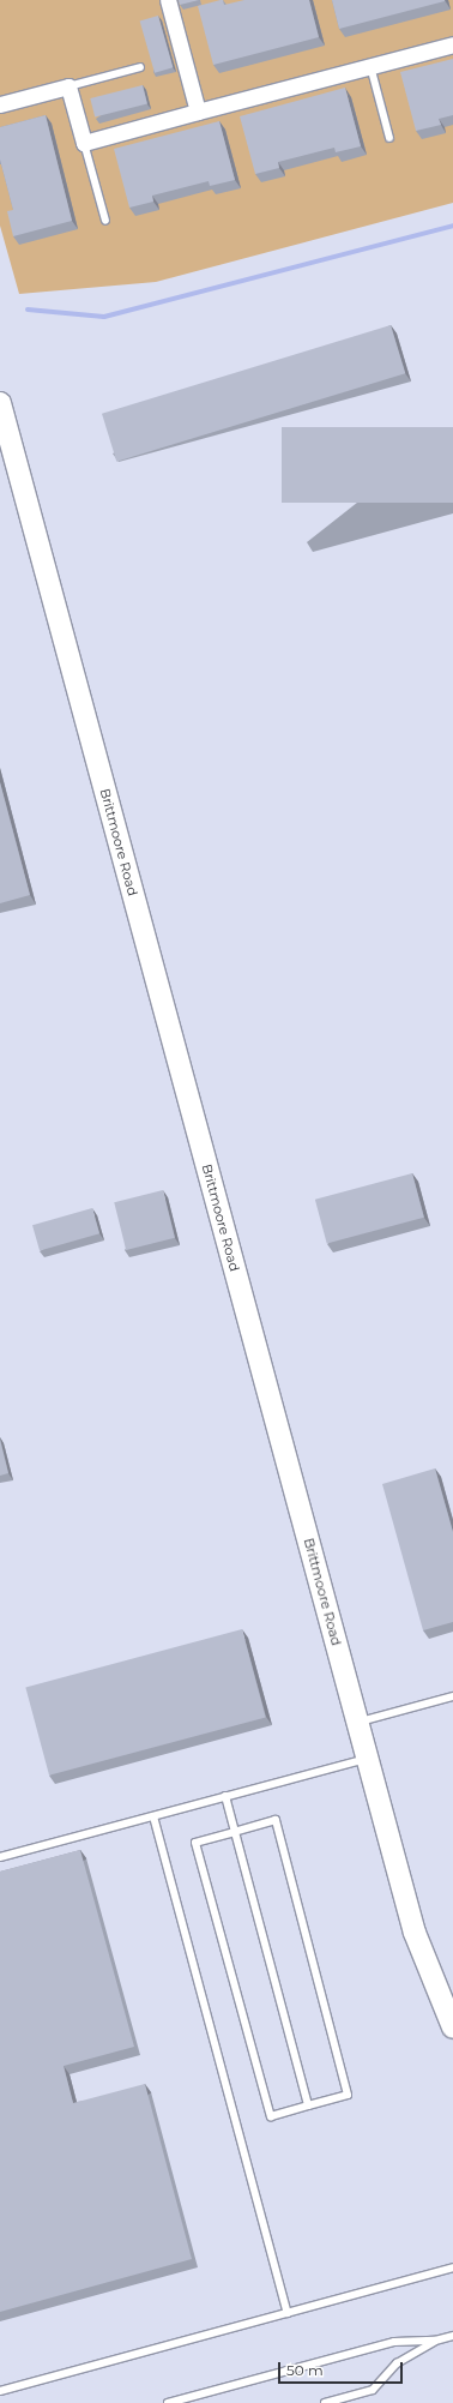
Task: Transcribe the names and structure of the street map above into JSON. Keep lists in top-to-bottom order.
{
  "streets": {
    "main road": ["Brittmoore Road"]
  },
  "scale_bar": "50 m"
}
